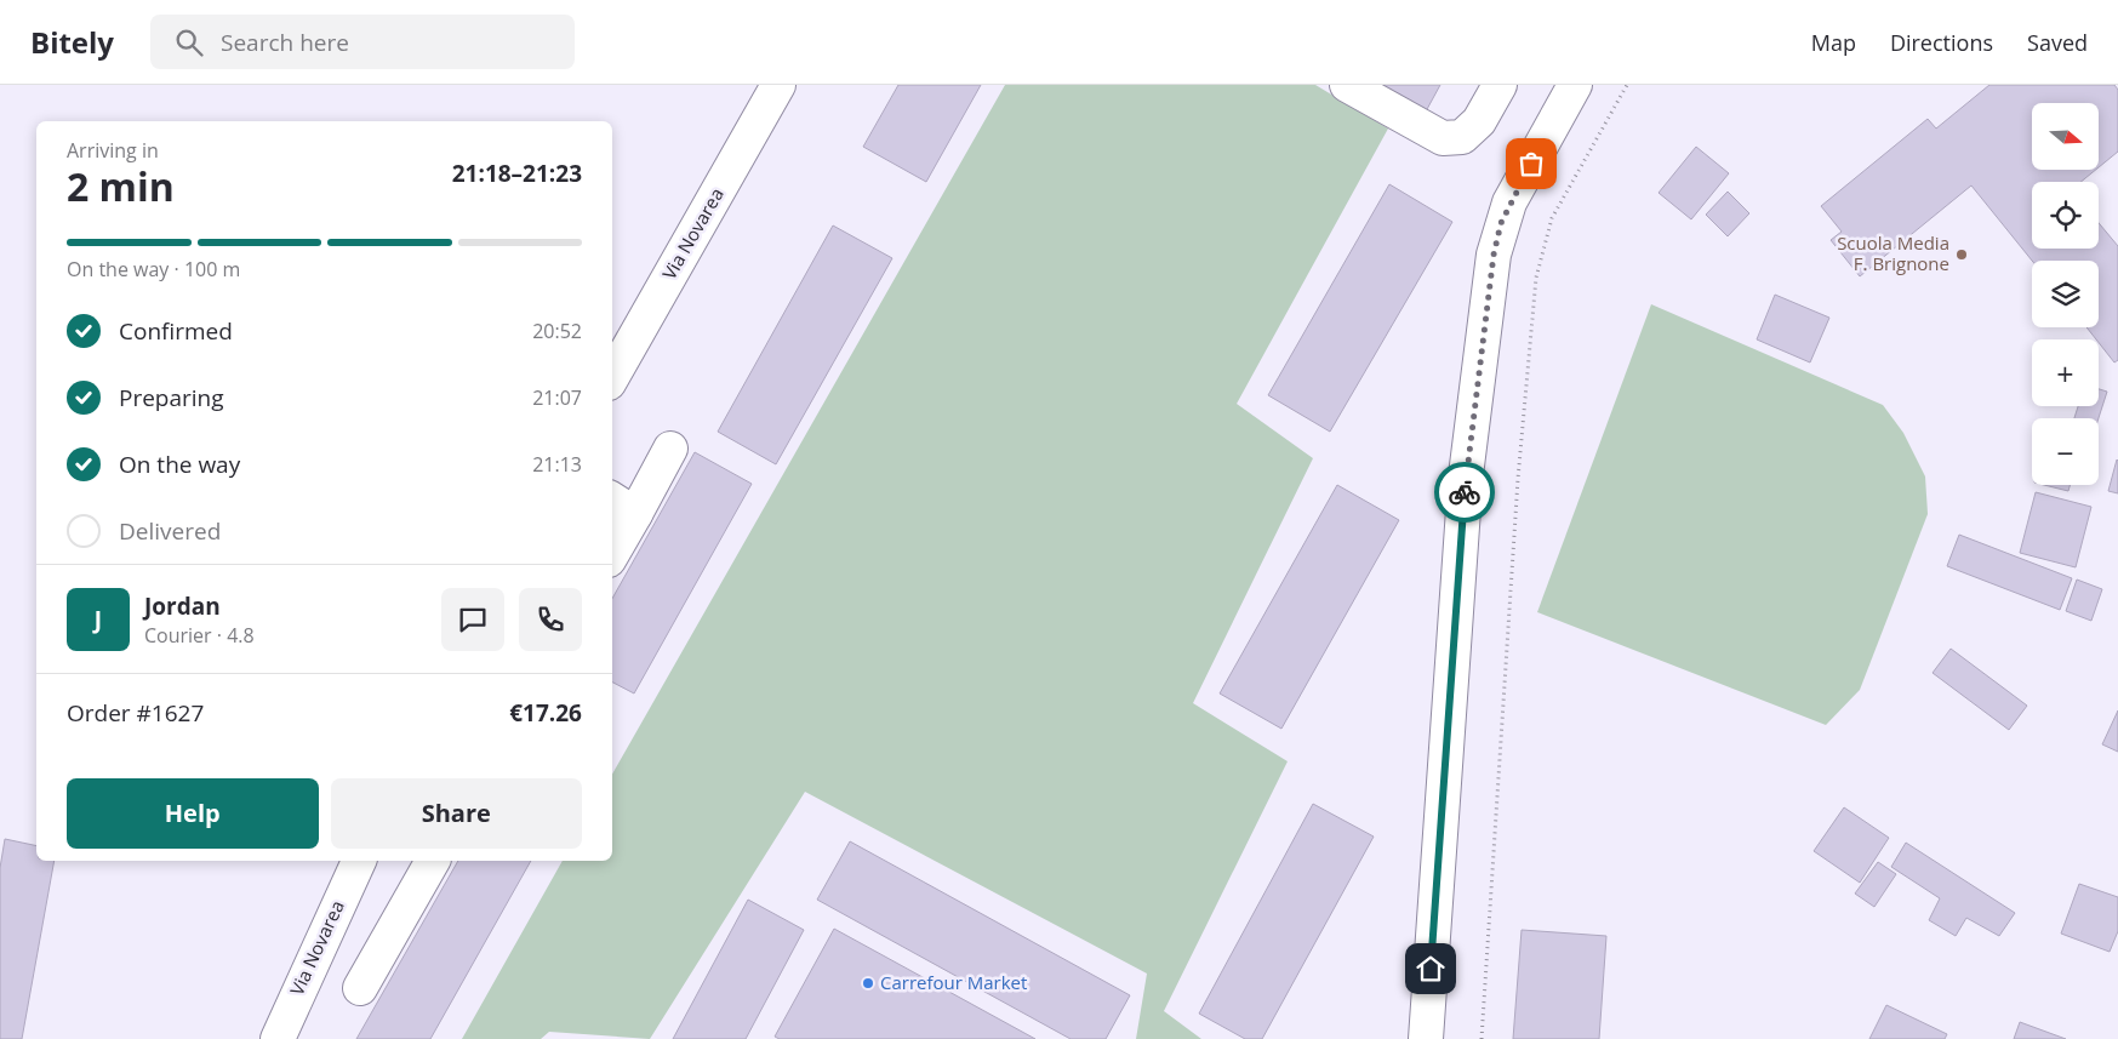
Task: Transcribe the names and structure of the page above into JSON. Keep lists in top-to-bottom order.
{
  "streets": {
    "street": ["Via Novarea"]
  },
  "places": ["Scuola Media F. Brignone", "Carrefour Market"],
  "north": "right",
  "page": {
    "header": "Bitely",
    "search": "Search here",
    "nav": ["Map", "Directions", "Saved"],
    "map_buttons": ["+", "−"],
    "heading": ["2 min", "Arriving in", "21:18–21:23"],
    "panel": [
      "Jordan",
      "Courier · 4.8",
      "Order #1627",
      "€17.26"
    ],
    "bar": "On the way · 100 m",
    "list": [
      ["Confirmed", "20:52"],
      ["Preparing", "21:07"],
      ["On the way", "21:13"],
      "Delivered"
    ],
    "round": "J",
    "buttons": ["Help", "Share"]
  }
}
